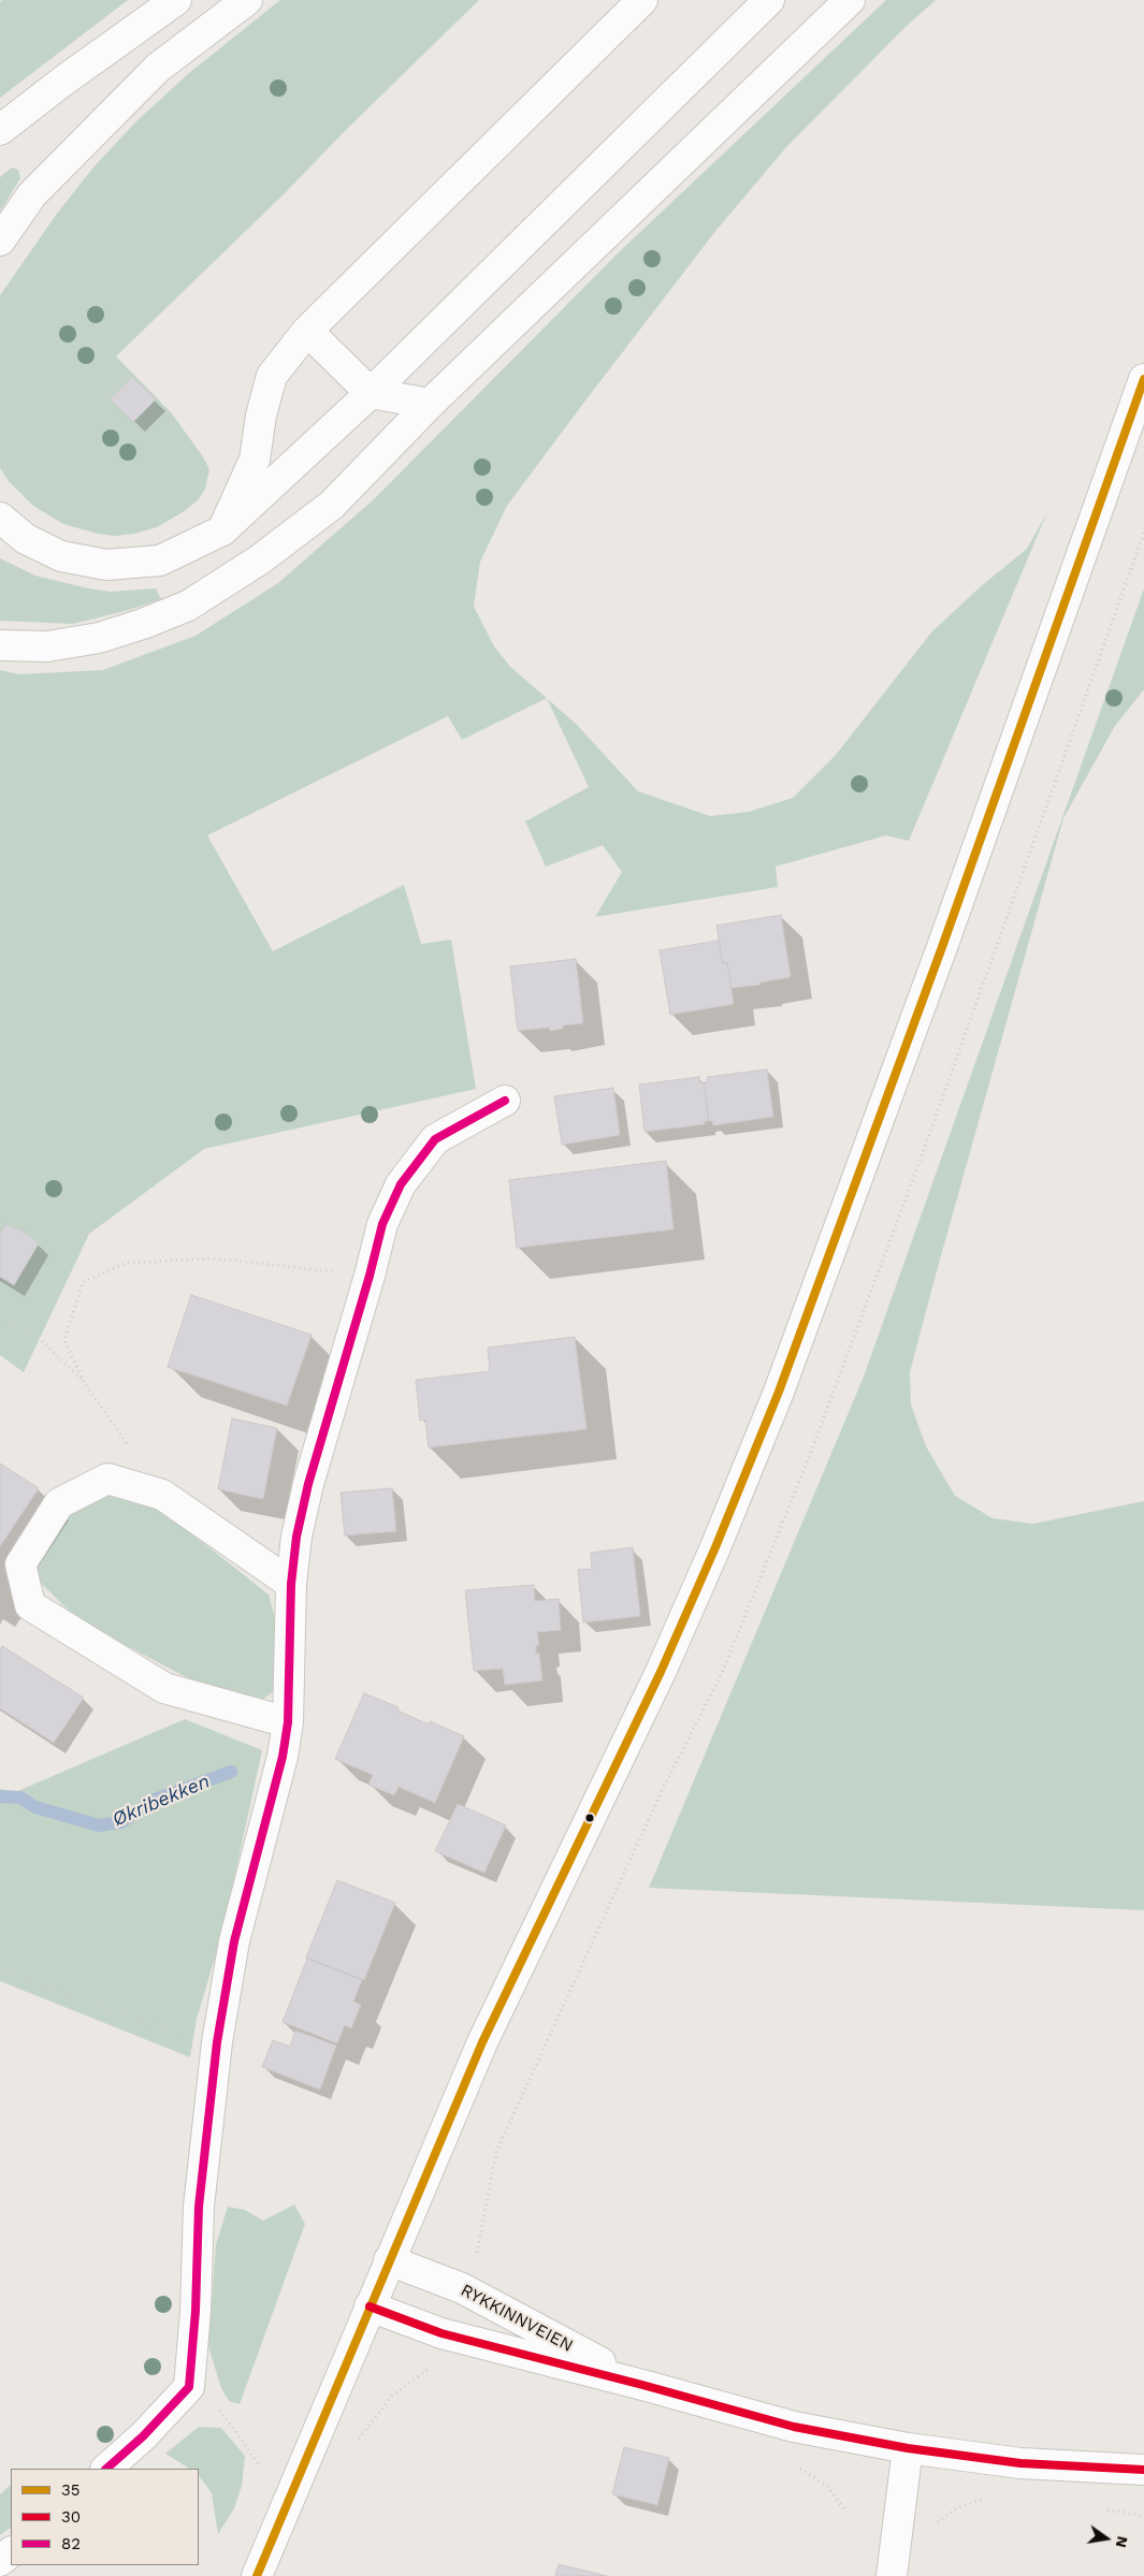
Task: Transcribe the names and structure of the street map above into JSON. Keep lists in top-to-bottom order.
{
  "streets": {
    "main road": ["RYKKINNVEIEN"]
  },
  "water": ["Økribekken"],
  "lines": ["transit line 35", "transit line 82", "transit line 30"],
  "legend": ["35", "30", "82"],
  "north": "right"
}
